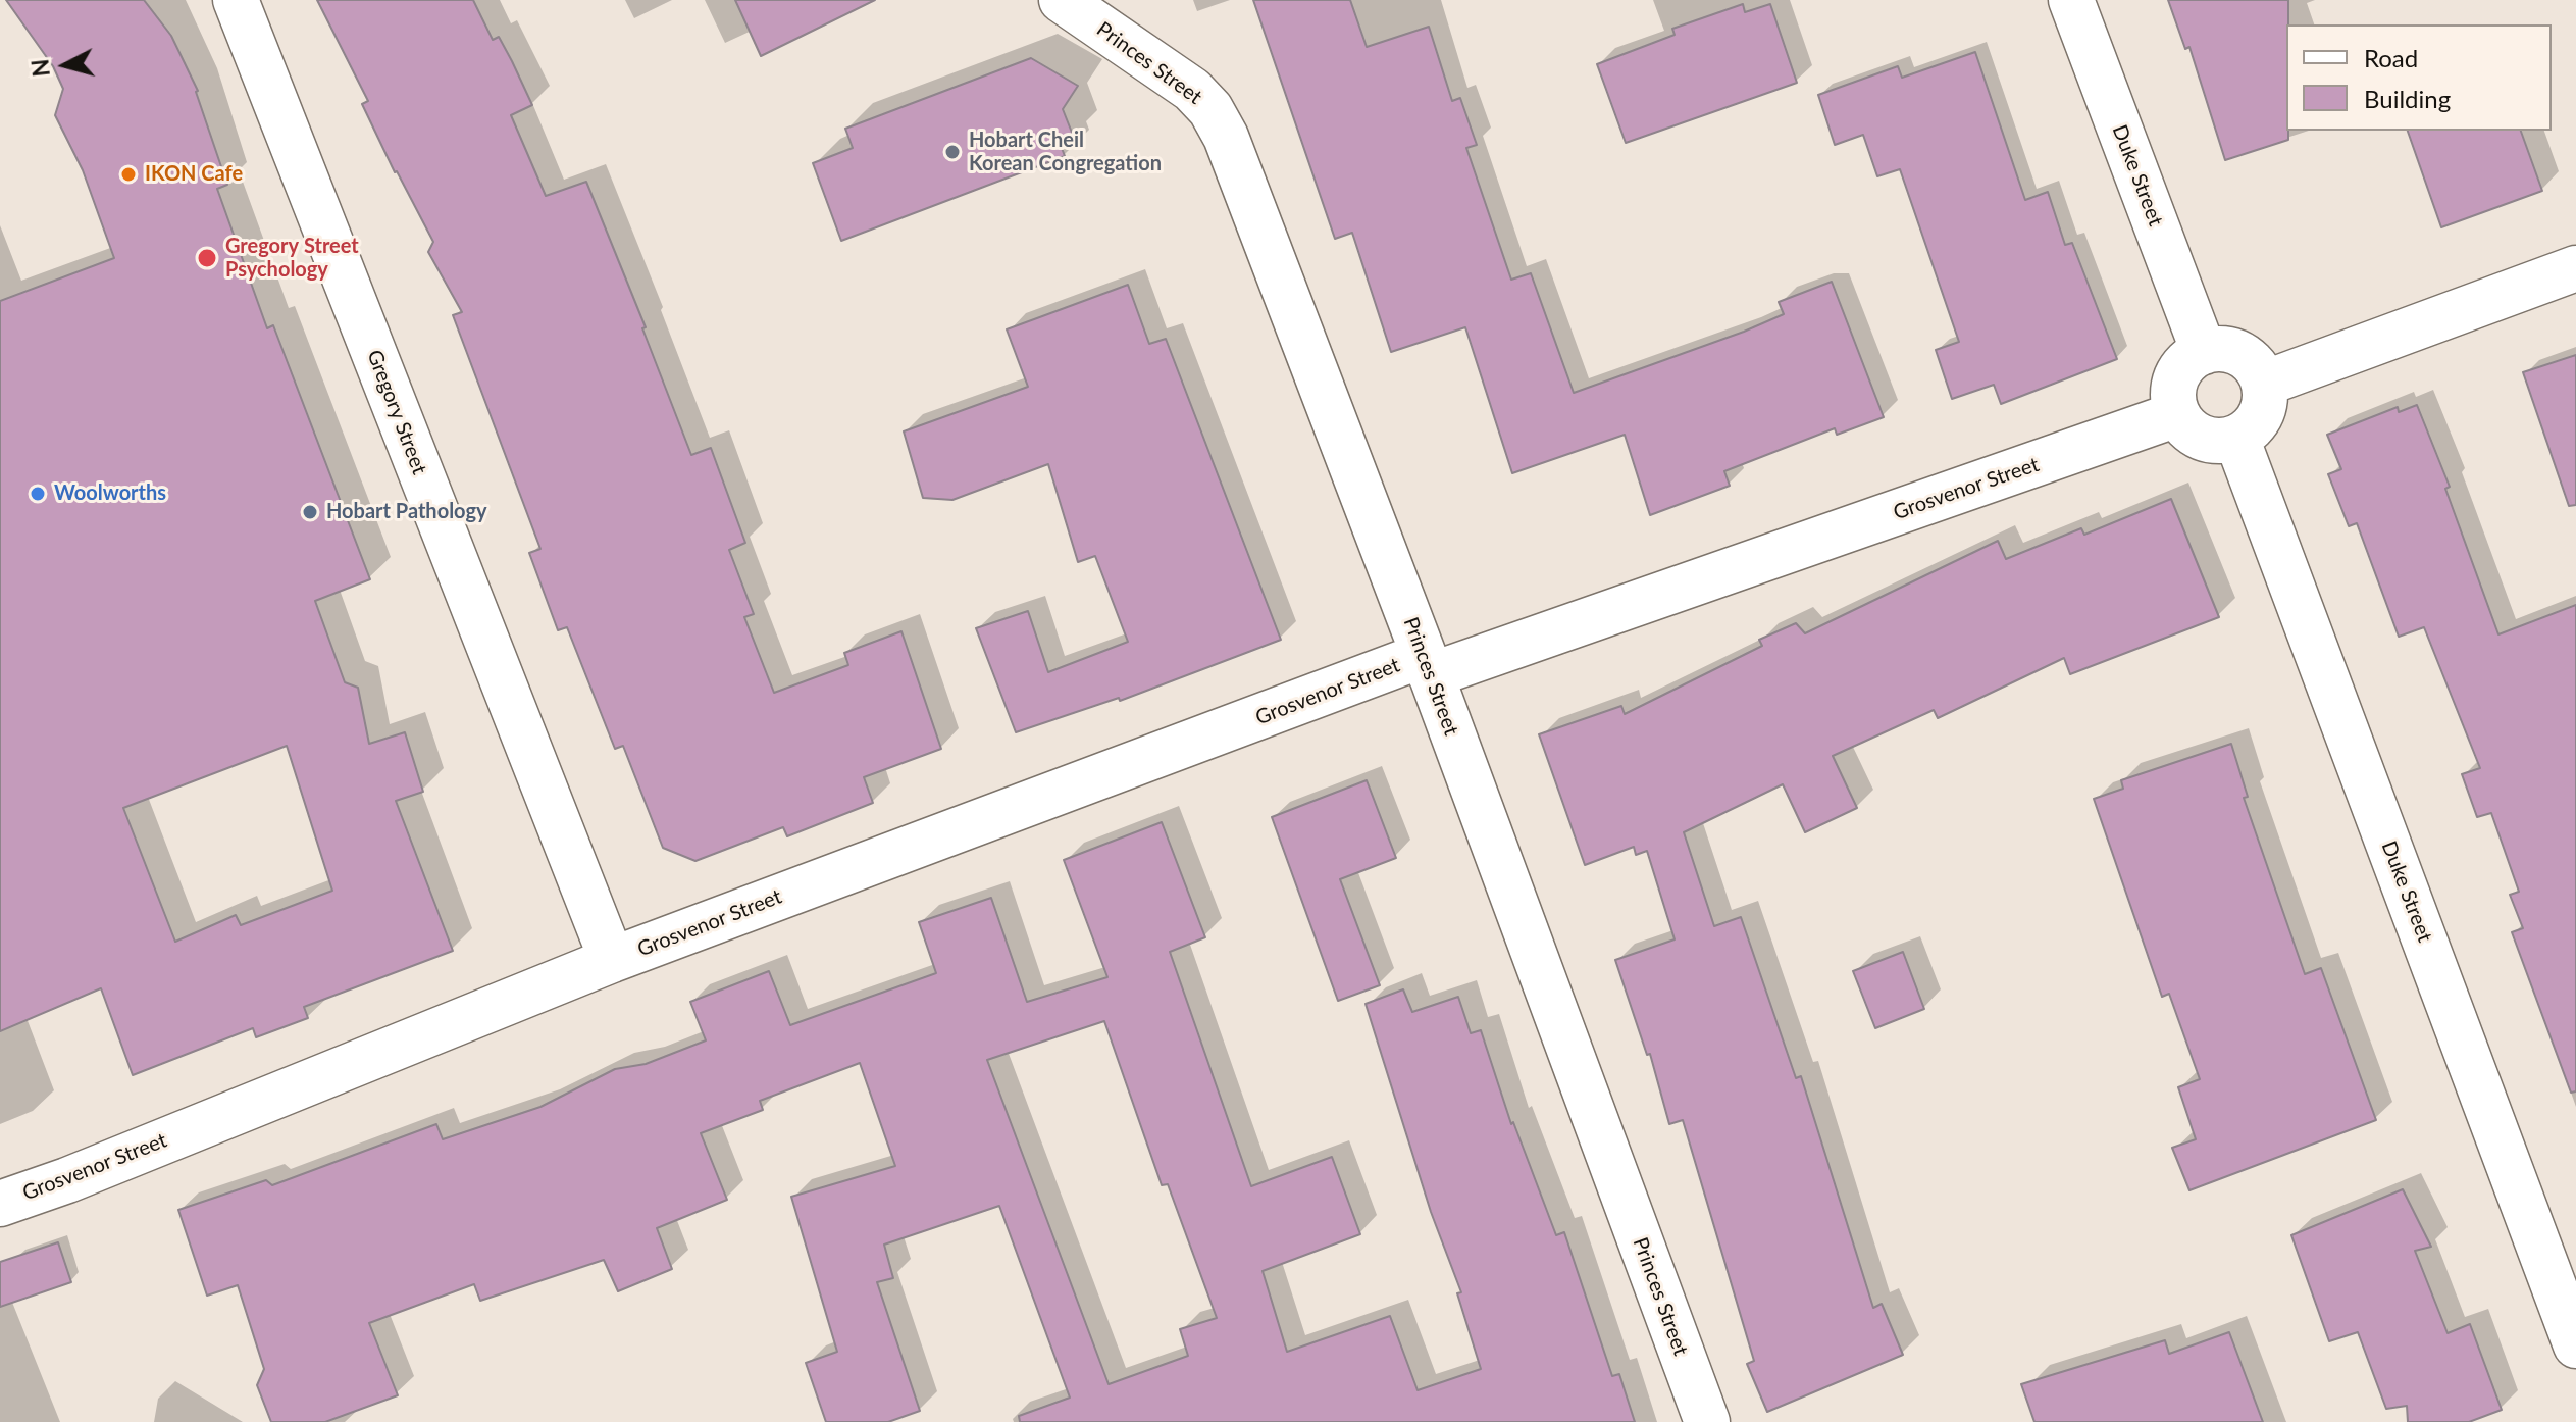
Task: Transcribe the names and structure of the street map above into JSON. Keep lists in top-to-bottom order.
{
  "streets": {
    "street": [
      "Princes Street",
      "Duke Street",
      "Gregory Street",
      "Grosvenor Street"
    ]
  },
  "crossings": [
    ["Princes Street", "Grosvenor Street"],
    ["Duke Street", "Grosvenor Street"],
    ["Gregory Street", "Grosvenor Street"]
  ],
  "places": [
    "Hobart Cheil Korean Congregation",
    "IKON Cafe",
    "Gregory Street Psychology",
    "Woolworths",
    "Hobart Pathology"
  ],
  "legend": ["Road", "Building"],
  "north": "left"
}
